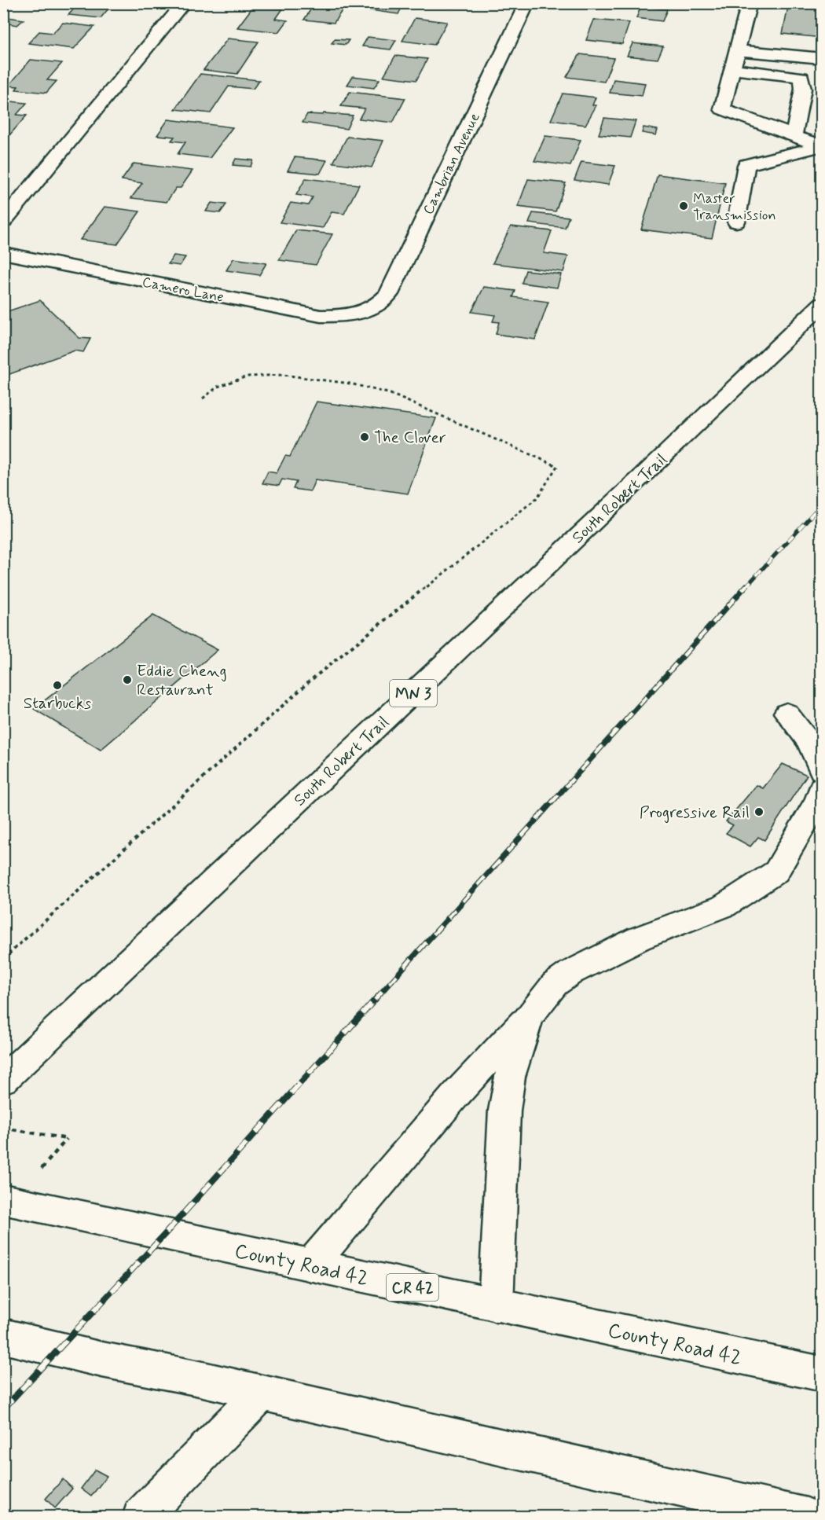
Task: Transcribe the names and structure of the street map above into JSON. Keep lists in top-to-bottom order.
{
  "streets": {
    "main road": [
      "Cambrian Avenue",
      "Camero Lane",
      "South Robert Trail",
      "MN 3",
      "County Road 42",
      "CR 42"
    ]
  },
  "crossings": [
    ["Cambrian Avenue", "Camero Lane"]
  ],
  "places": [
    "Master Transmission",
    "The Clover",
    "Eddie Cheng Restaurant",
    "Starbucks",
    "Progressive Rail"
  ]
}
